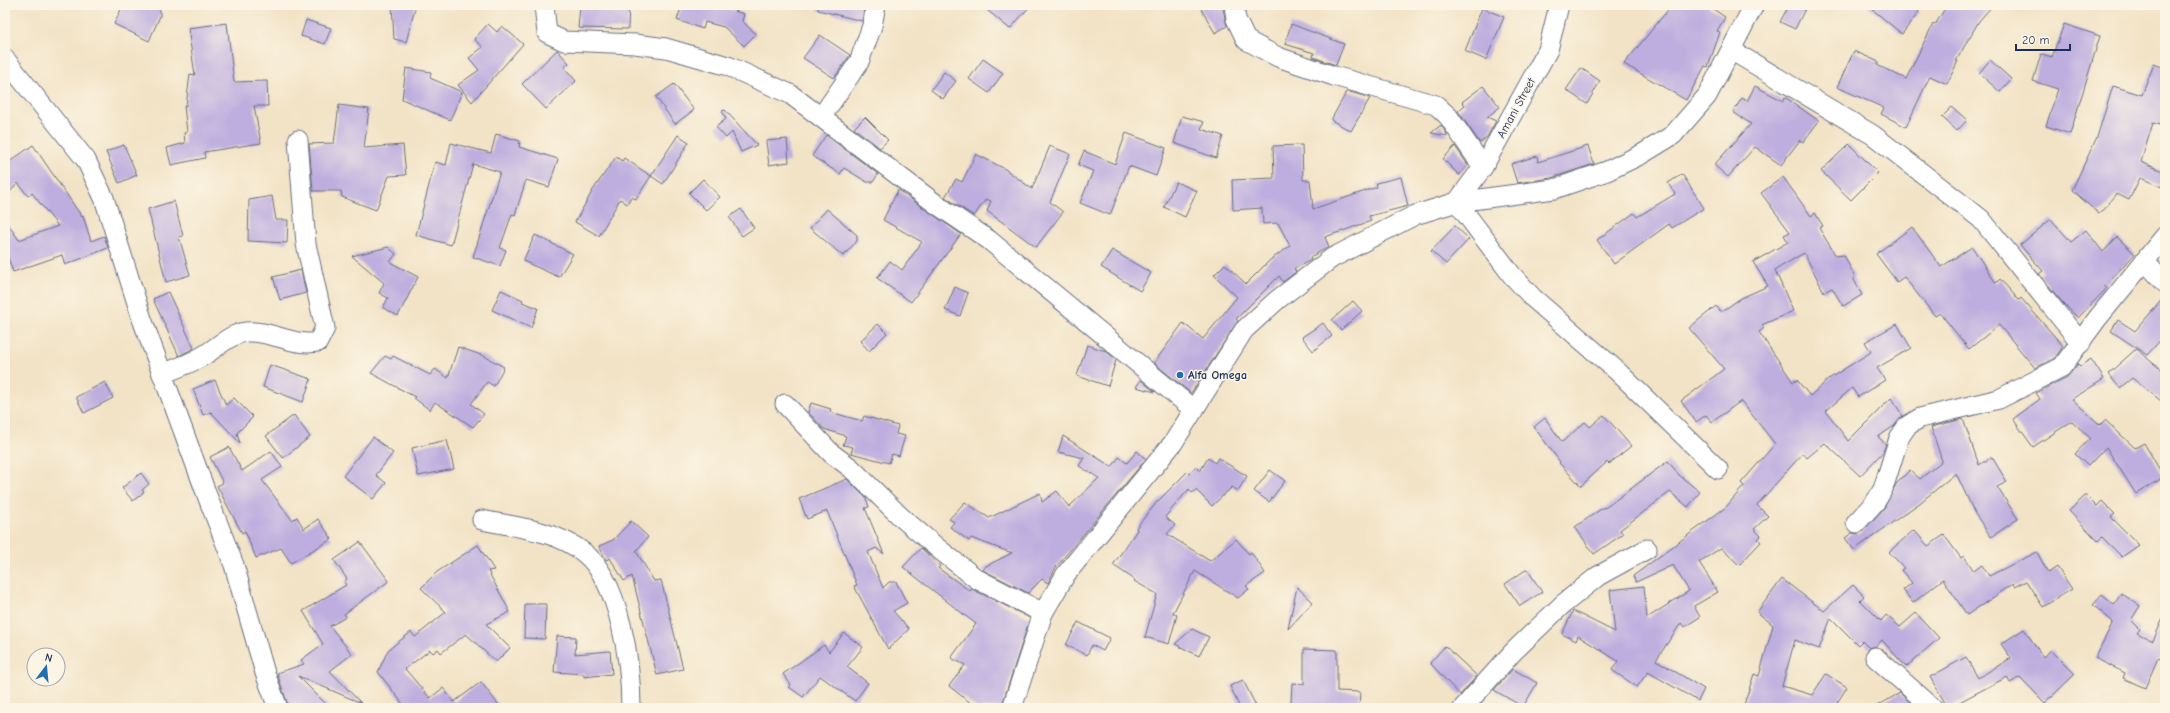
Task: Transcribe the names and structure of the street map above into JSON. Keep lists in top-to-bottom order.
{
  "streets": {
    "street": ["Amani Street"]
  },
  "places": ["Alfa Omega"],
  "scale_bar": "20 m",
  "north": "top"
}
